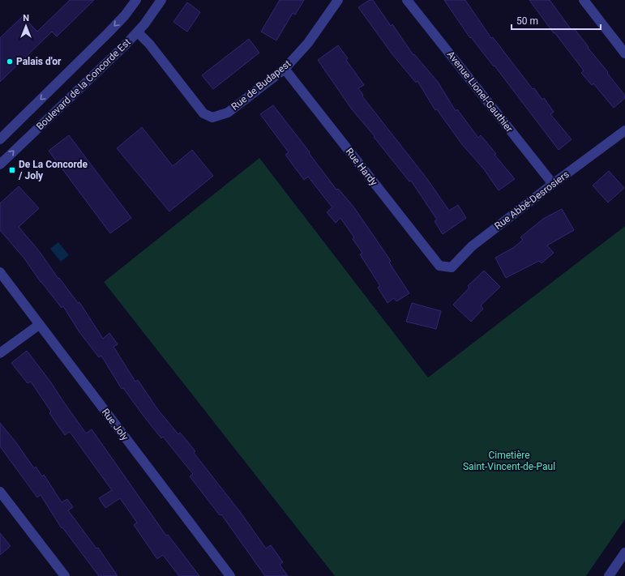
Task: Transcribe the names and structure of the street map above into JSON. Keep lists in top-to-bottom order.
{
  "streets": {
    "street": [
      "Boulevard de la Concorde Est",
      "Rue de Budapest",
      "Avenue Lionel-Gauthier",
      "Rue Hardy",
      "Rue Abbé-Desrosiers",
      "Rue Joly"
    ]
  },
  "crossings": [
    ["Boulevard de la Concorde Est", "Rue de Budapest"],
    ["Rue de Budapest", "Rue Hardy"],
    ["Avenue Lionel-Gauthier", "Rue Abbé-Desrosiers"],
    ["Rue Hardy", "Rue Abbé-Desrosiers"]
  ],
  "parks": ["Cimetière Saint-Vincent-de-Paul"],
  "places": {
    "other": ["Palais d'or"],
    "transit": ["De La Concorde / Joly"]
  },
  "scale_bar": "50 m",
  "north": "top"
}
